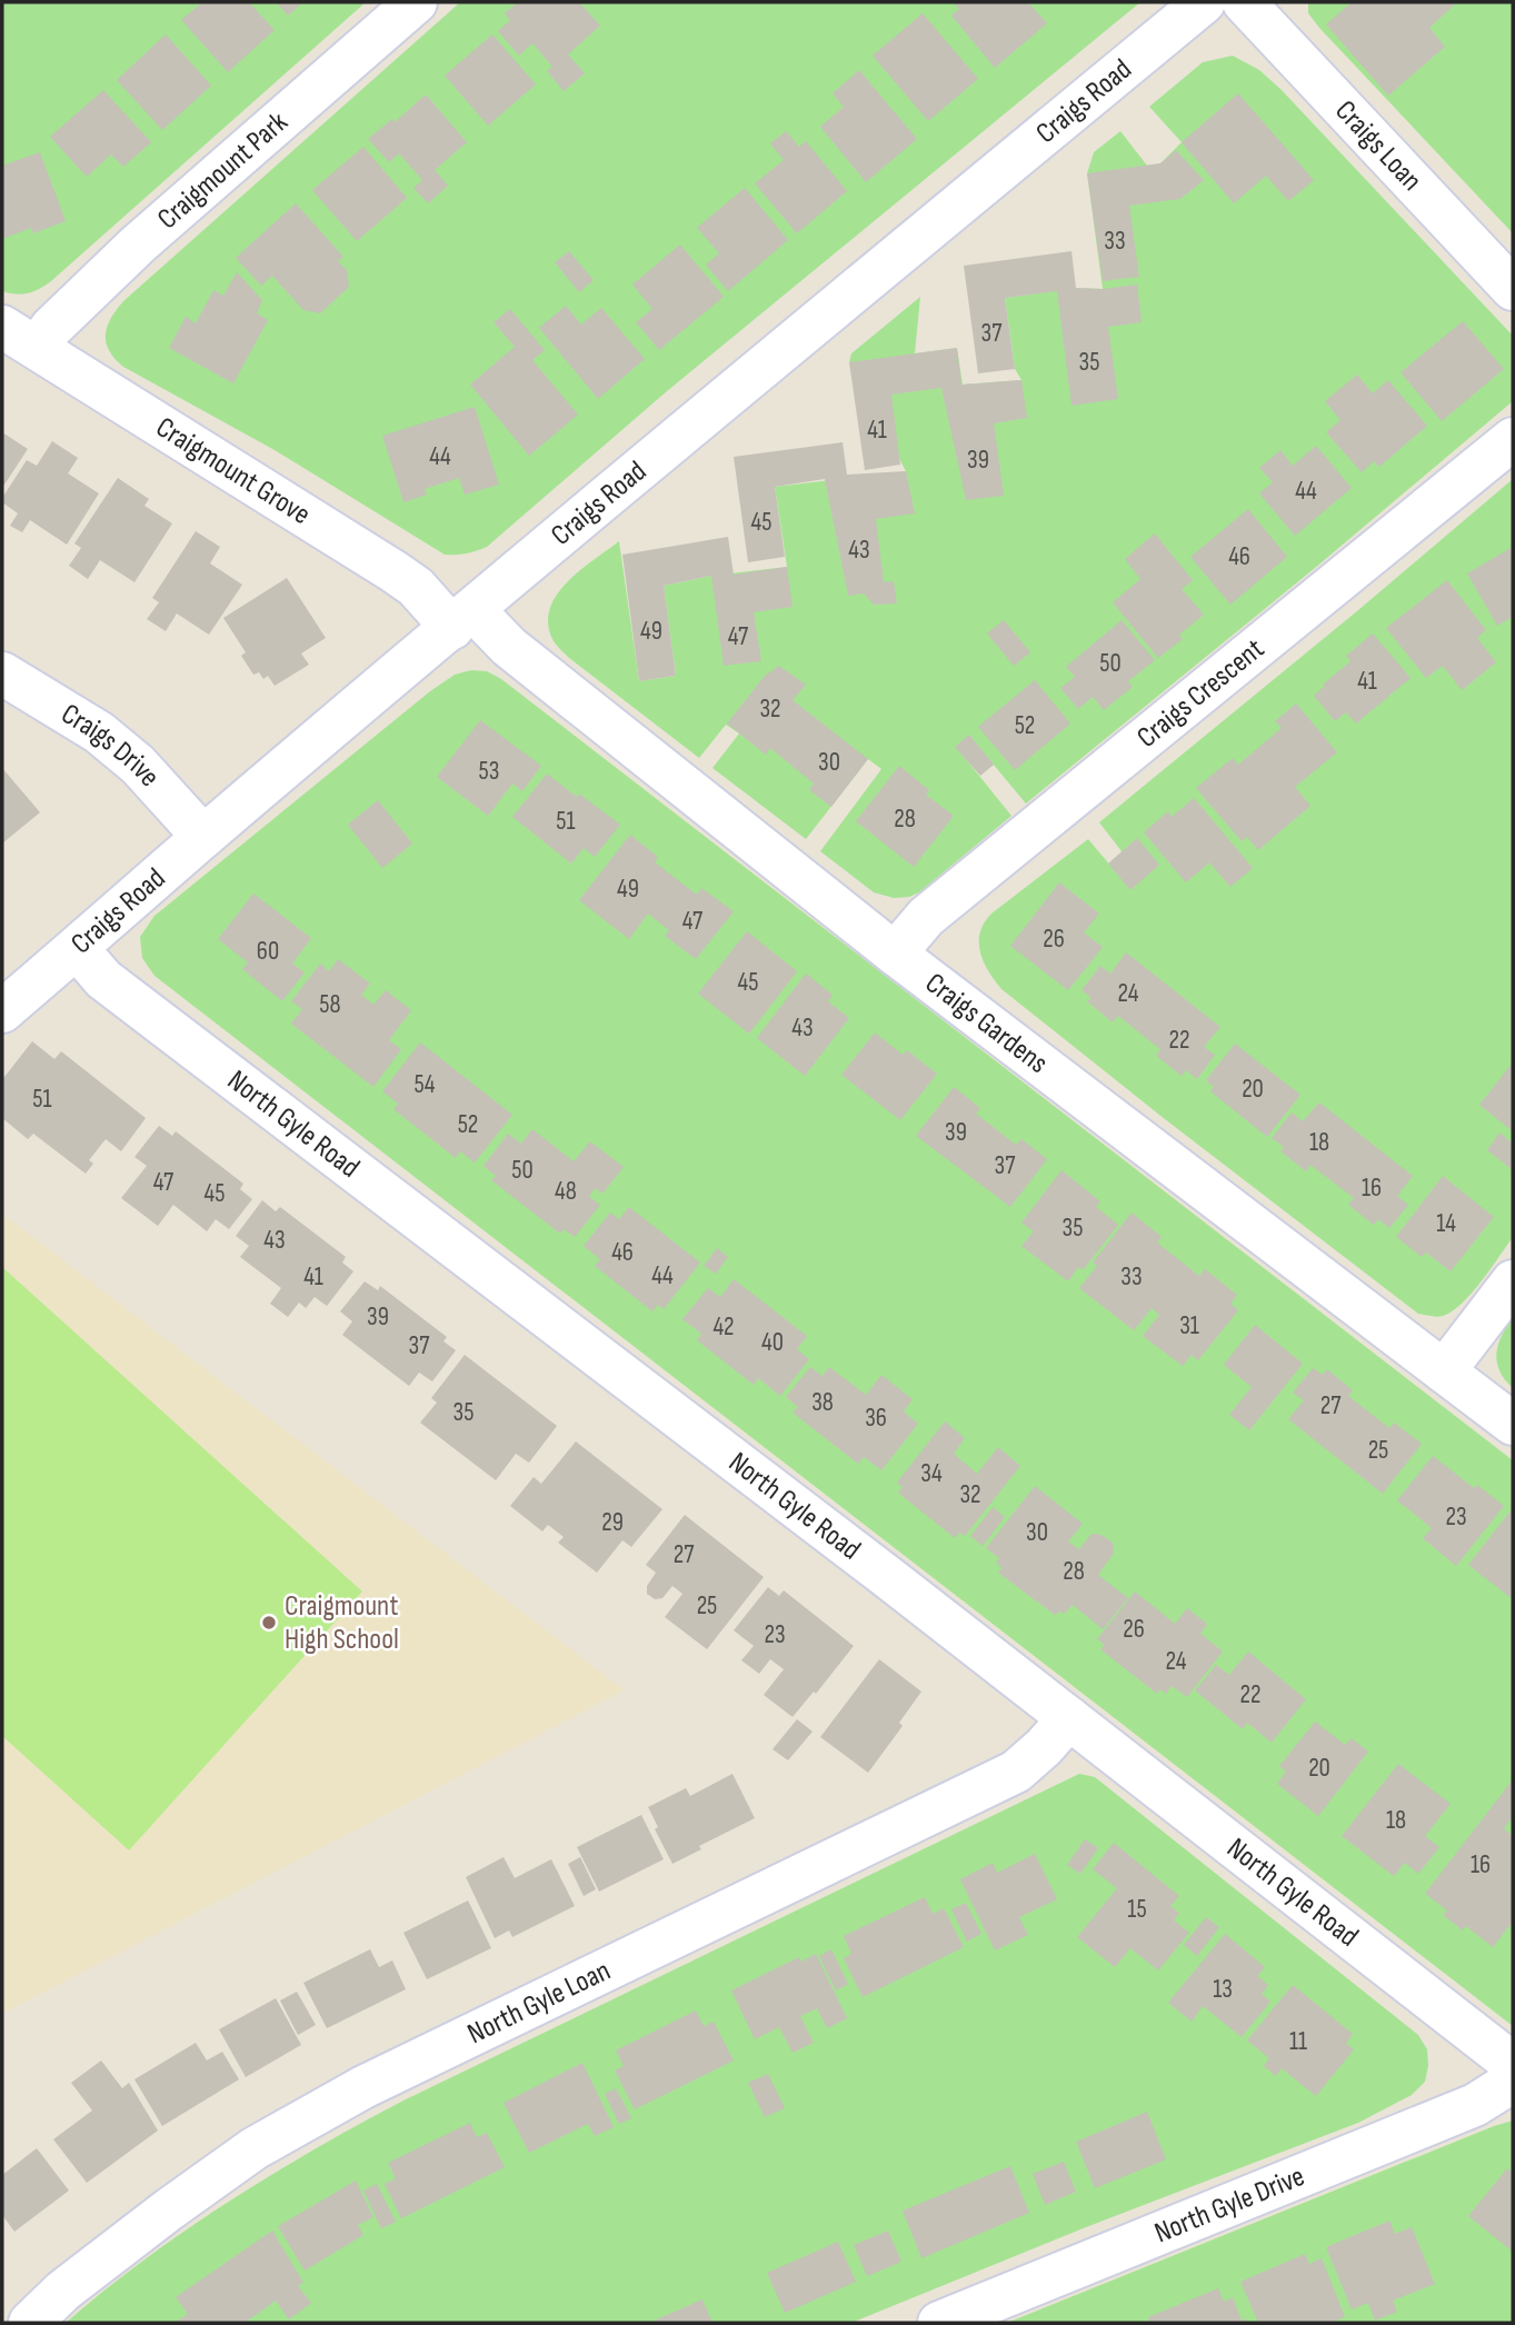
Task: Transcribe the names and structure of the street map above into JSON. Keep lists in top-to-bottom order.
{
  "streets": {
    "street": [
      "Craigs Road",
      "Craigs Loan",
      "Craigmount Park",
      "Craigmount Grove",
      "Craigs Crescent",
      "Craigs Drive",
      "Craigs Gardens",
      "North Gyle Road",
      "North Gyle Loan",
      "North Gyle Drive"
    ]
  },
  "crossings": [
    ["Craigs Road", "Craigmount Grove"],
    ["Craigs Road", "Craigs Drive"],
    ["Craigs Road", "Craigs Gardens"],
    ["Craigs Road", "North Gyle Road"],
    ["Craigmount Park", "Craigmount Grove"],
    ["Craigmount Grove", "Craigs Gardens"],
    ["Craigs Crescent", "Craigs Gardens"],
    ["North Gyle Road", "North Gyle Loan"]
  ],
  "places": ["Craigmount High School"],
  "house_numbers": [
    "33",
    "37",
    "35",
    "41",
    "44",
    "39",
    "44",
    "45",
    "43",
    "46",
    "49",
    "47",
    "50",
    "41",
    "32",
    "52",
    "30",
    "53",
    "28",
    "51",
    "49",
    "47",
    "26",
    "60",
    "45",
    "24",
    "58",
    "43",
    "22",
    "54",
    "20",
    "51",
    "52",
    "39",
    "18",
    "37",
    "50",
    "47",
    "16",
    "48",
    "45",
    "14",
    "35",
    "43",
    "46",
    "44",
    "41",
    "33",
    "39",
    "31",
    "42",
    "40",
    "37",
    "38",
    "27",
    "35",
    "36",
    "25",
    "34",
    "32",
    "23",
    "29",
    "30",
    "27",
    "28",
    "25",
    "26",
    "23",
    "24",
    "22",
    "20",
    "18",
    "16",
    "15",
    "13",
    "11"
  ]
}
